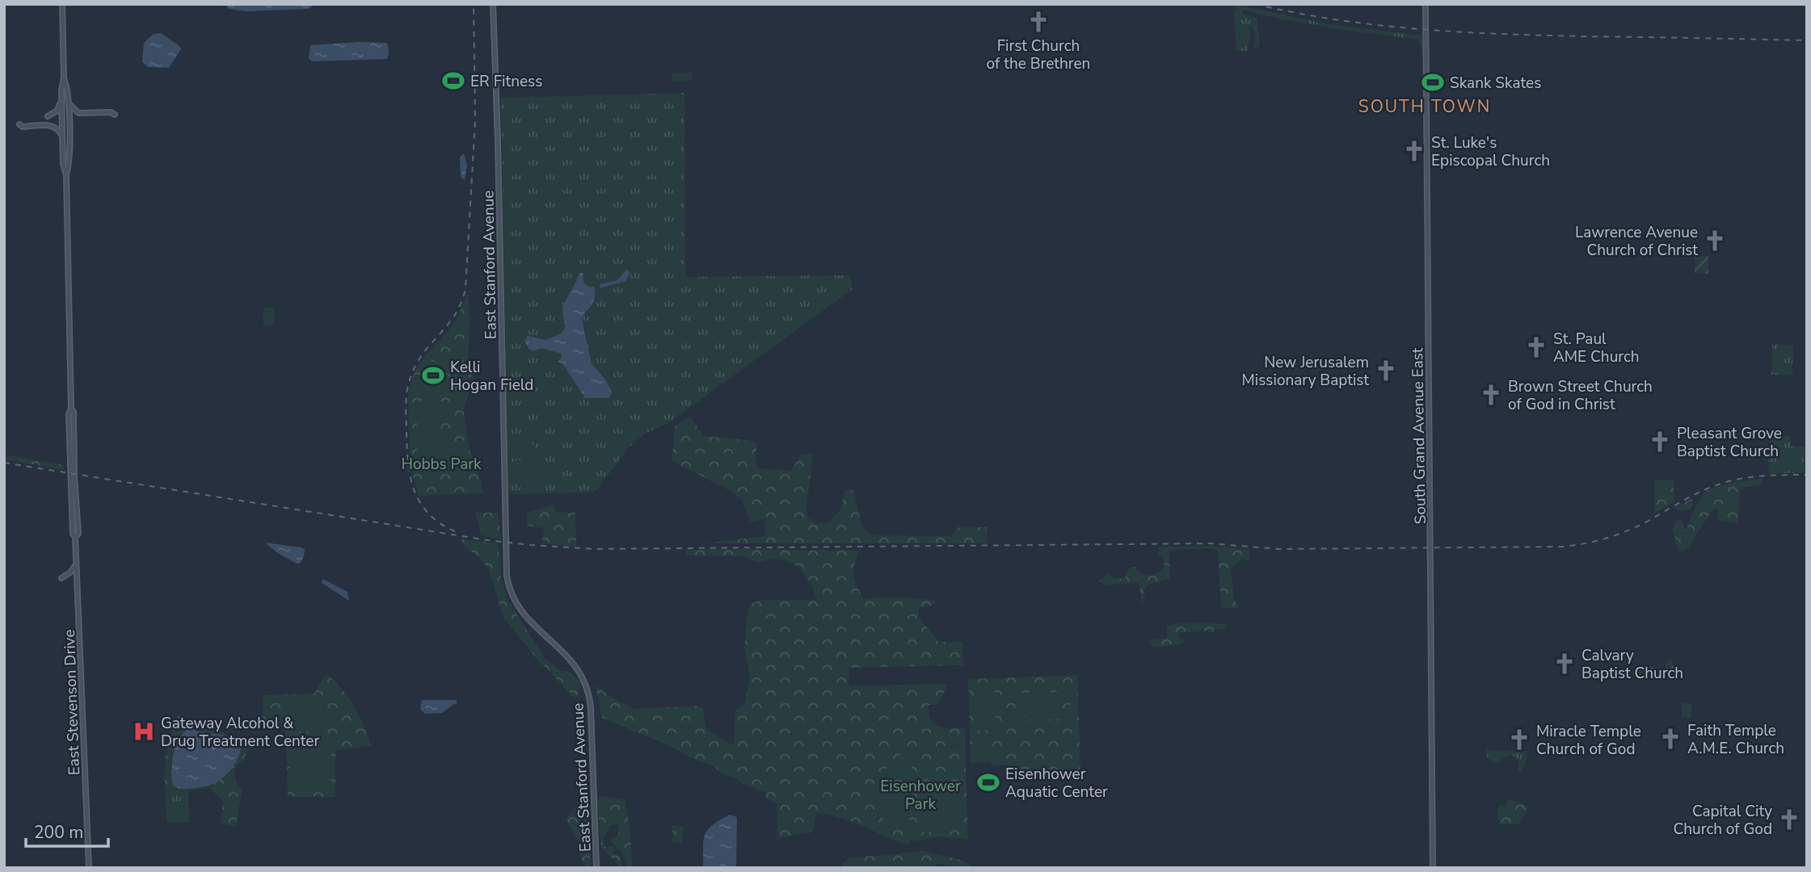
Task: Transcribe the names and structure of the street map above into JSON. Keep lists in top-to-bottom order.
{
  "streets": {
    "main road": ["East Stanford Avenue", "South Grand Avenue East", "East Stevenson Drive"]
  },
  "districts": ["SOUTH TOWN"],
  "parks": ["Hobbs Park", "Eisenhower Park"],
  "places": {
    "church": [
      "First Church of the Brethren",
      "St. Luke's Episcopal Church",
      "Lawrence Avenue Church of Christ",
      "St. Paul AME Church",
      "New Jerusalem Missionary Baptist",
      "Brown Street Church of God in Christ",
      "Pleasant Grove Baptist Church",
      "Calvary Baptist Church",
      "Faith Temple A.M.E. Church",
      "Miracle Temple Church of God",
      "Capital City Church of God"
    ],
    "sports": [
      "ER Fitness",
      "Skank Skates",
      "Kelli Hogan Field",
      "Eisenhower Aquatic Center"
    ],
    "hospital": ["Gateway Alcohol & Drug Treatment Center"]
  },
  "scale_bar": "200 m"
}
